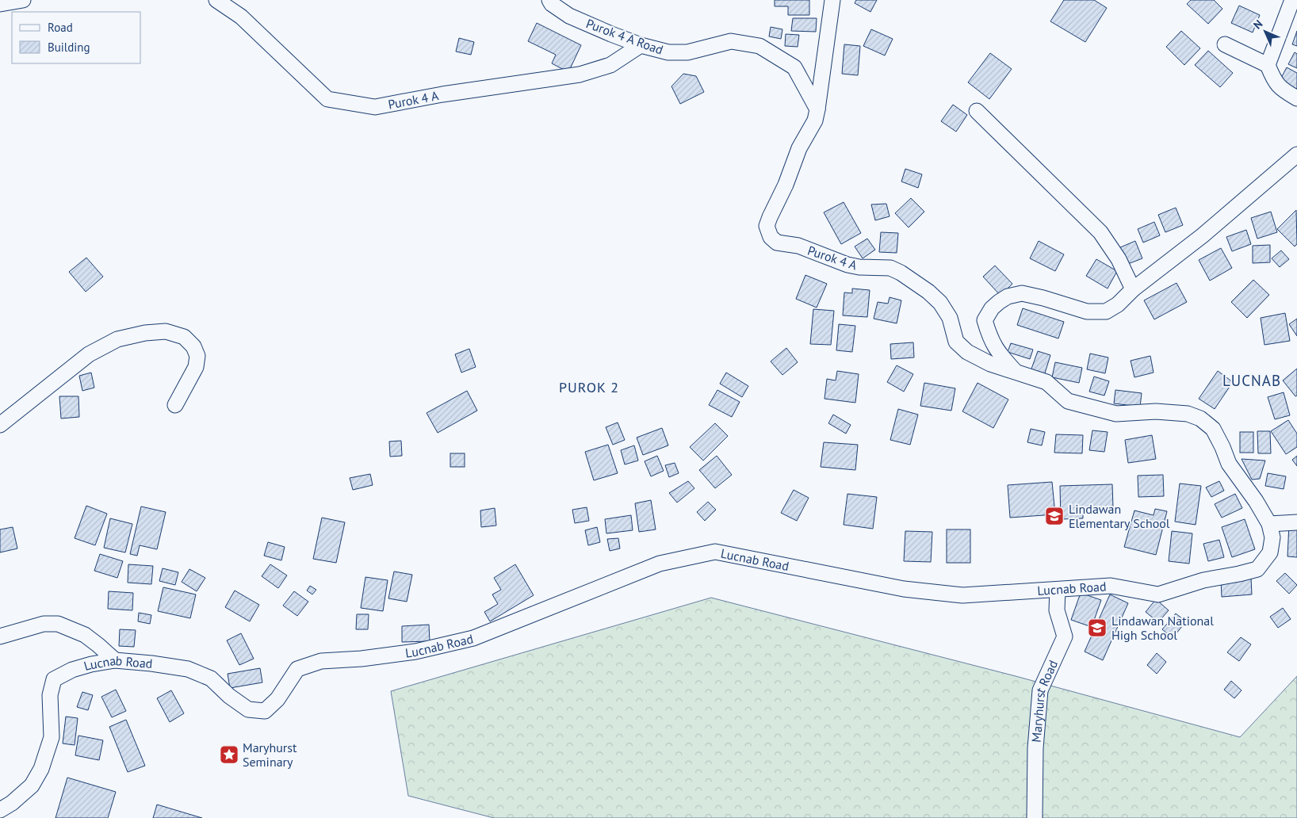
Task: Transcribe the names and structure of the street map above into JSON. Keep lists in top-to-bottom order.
{
  "streets": {
    "street": [
      "Purok 4 A Road",
      "Purok 4 A",
      "Lucnab Road",
      "Maryhurst Road"
    ]
  },
  "crossings": [
    ["Purok 4 A Road", "Purok 4 A"],
    ["Purok 4 A", "Lucnab Road"],
    ["Lucnab Road", "Maryhurst Road"]
  ],
  "districts": ["LUCNAB", "PUROK 2"],
  "places": {
    "school or university": ["Lindawan Elementary School", "Lindawan National High School"],
    "place": ["Maryhurst Seminary"]
  },
  "legend": ["Road", "Building"],
  "north": "top left"
}
